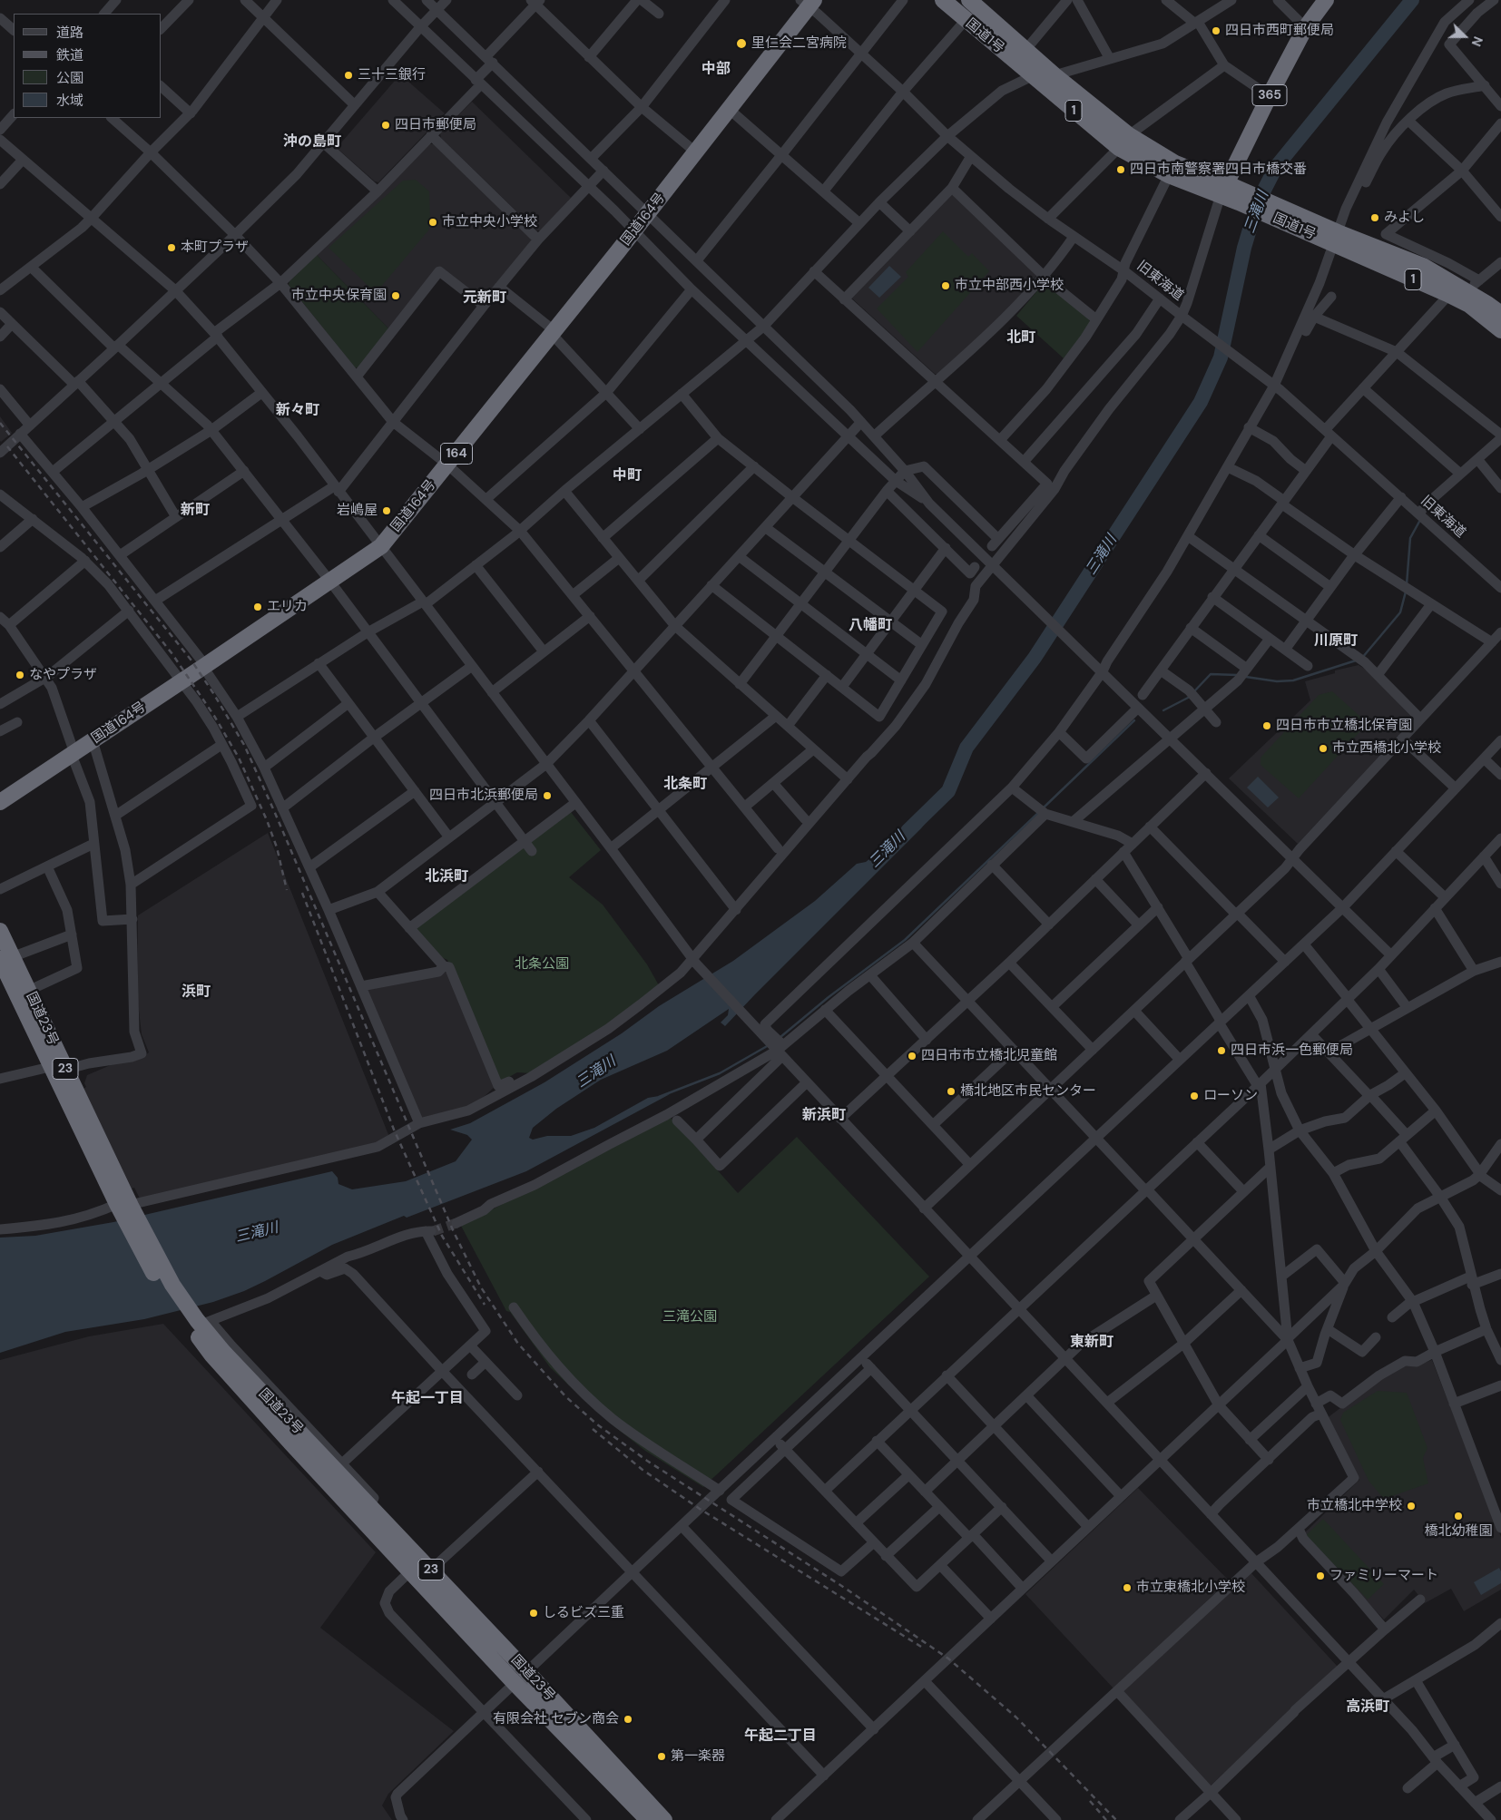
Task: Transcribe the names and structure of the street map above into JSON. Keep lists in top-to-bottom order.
{
  "streets": {
    "highway": [
      "国道1号",
      "365",
      "1",
      "国道164号",
      "164",
      "国道23号",
      "23"
    ],
    "street": ["旧東海道"]
  },
  "crossings": [
    ["国道1号", "365"],
    ["国道164号", "旧東海道"]
  ],
  "districts": [
    "中部",
    "沖の島町",
    "元新町",
    "北町",
    "新々町",
    "中町",
    "新町",
    "八幡町",
    "川原町",
    "北条町",
    "北浜町",
    "浜町",
    "新浜町",
    "東新町",
    "午起一丁目",
    "高浜町",
    "午起二丁目"
  ],
  "water": ["三滝川"],
  "parks": ["北条公園", "三滝公園"],
  "places": [
    "四日市西町郵便局",
    "里仁会二宮病院",
    "三十三銀行",
    "四日市郵便局",
    "四日市南警察署四日市橋交番",
    "みよし",
    "市立中央小学校",
    "本町プラザ",
    "市立中部西小学校",
    "市立中央保育園",
    "岩嶋屋",
    "エリカ",
    "なやプラザ",
    "四日市市立橋北保育園",
    "市立西橋北小学校",
    "四日市北浜郵便局",
    "四日市浜一色郵便局",
    "四日市市立橋北児童館",
    "橋北地区市民センター",
    "ローソン",
    "市立橋北中学校",
    "橋北幼稚園",
    "ファミリーマート",
    "市立東橋北小学校",
    "しるビズ三重",
    "有限会社 セブン商会",
    "第一楽器"
  ],
  "legend": [
    "道路",
    "鉄道",
    "公園",
    "水域"
  ],
  "north": "right"
}
